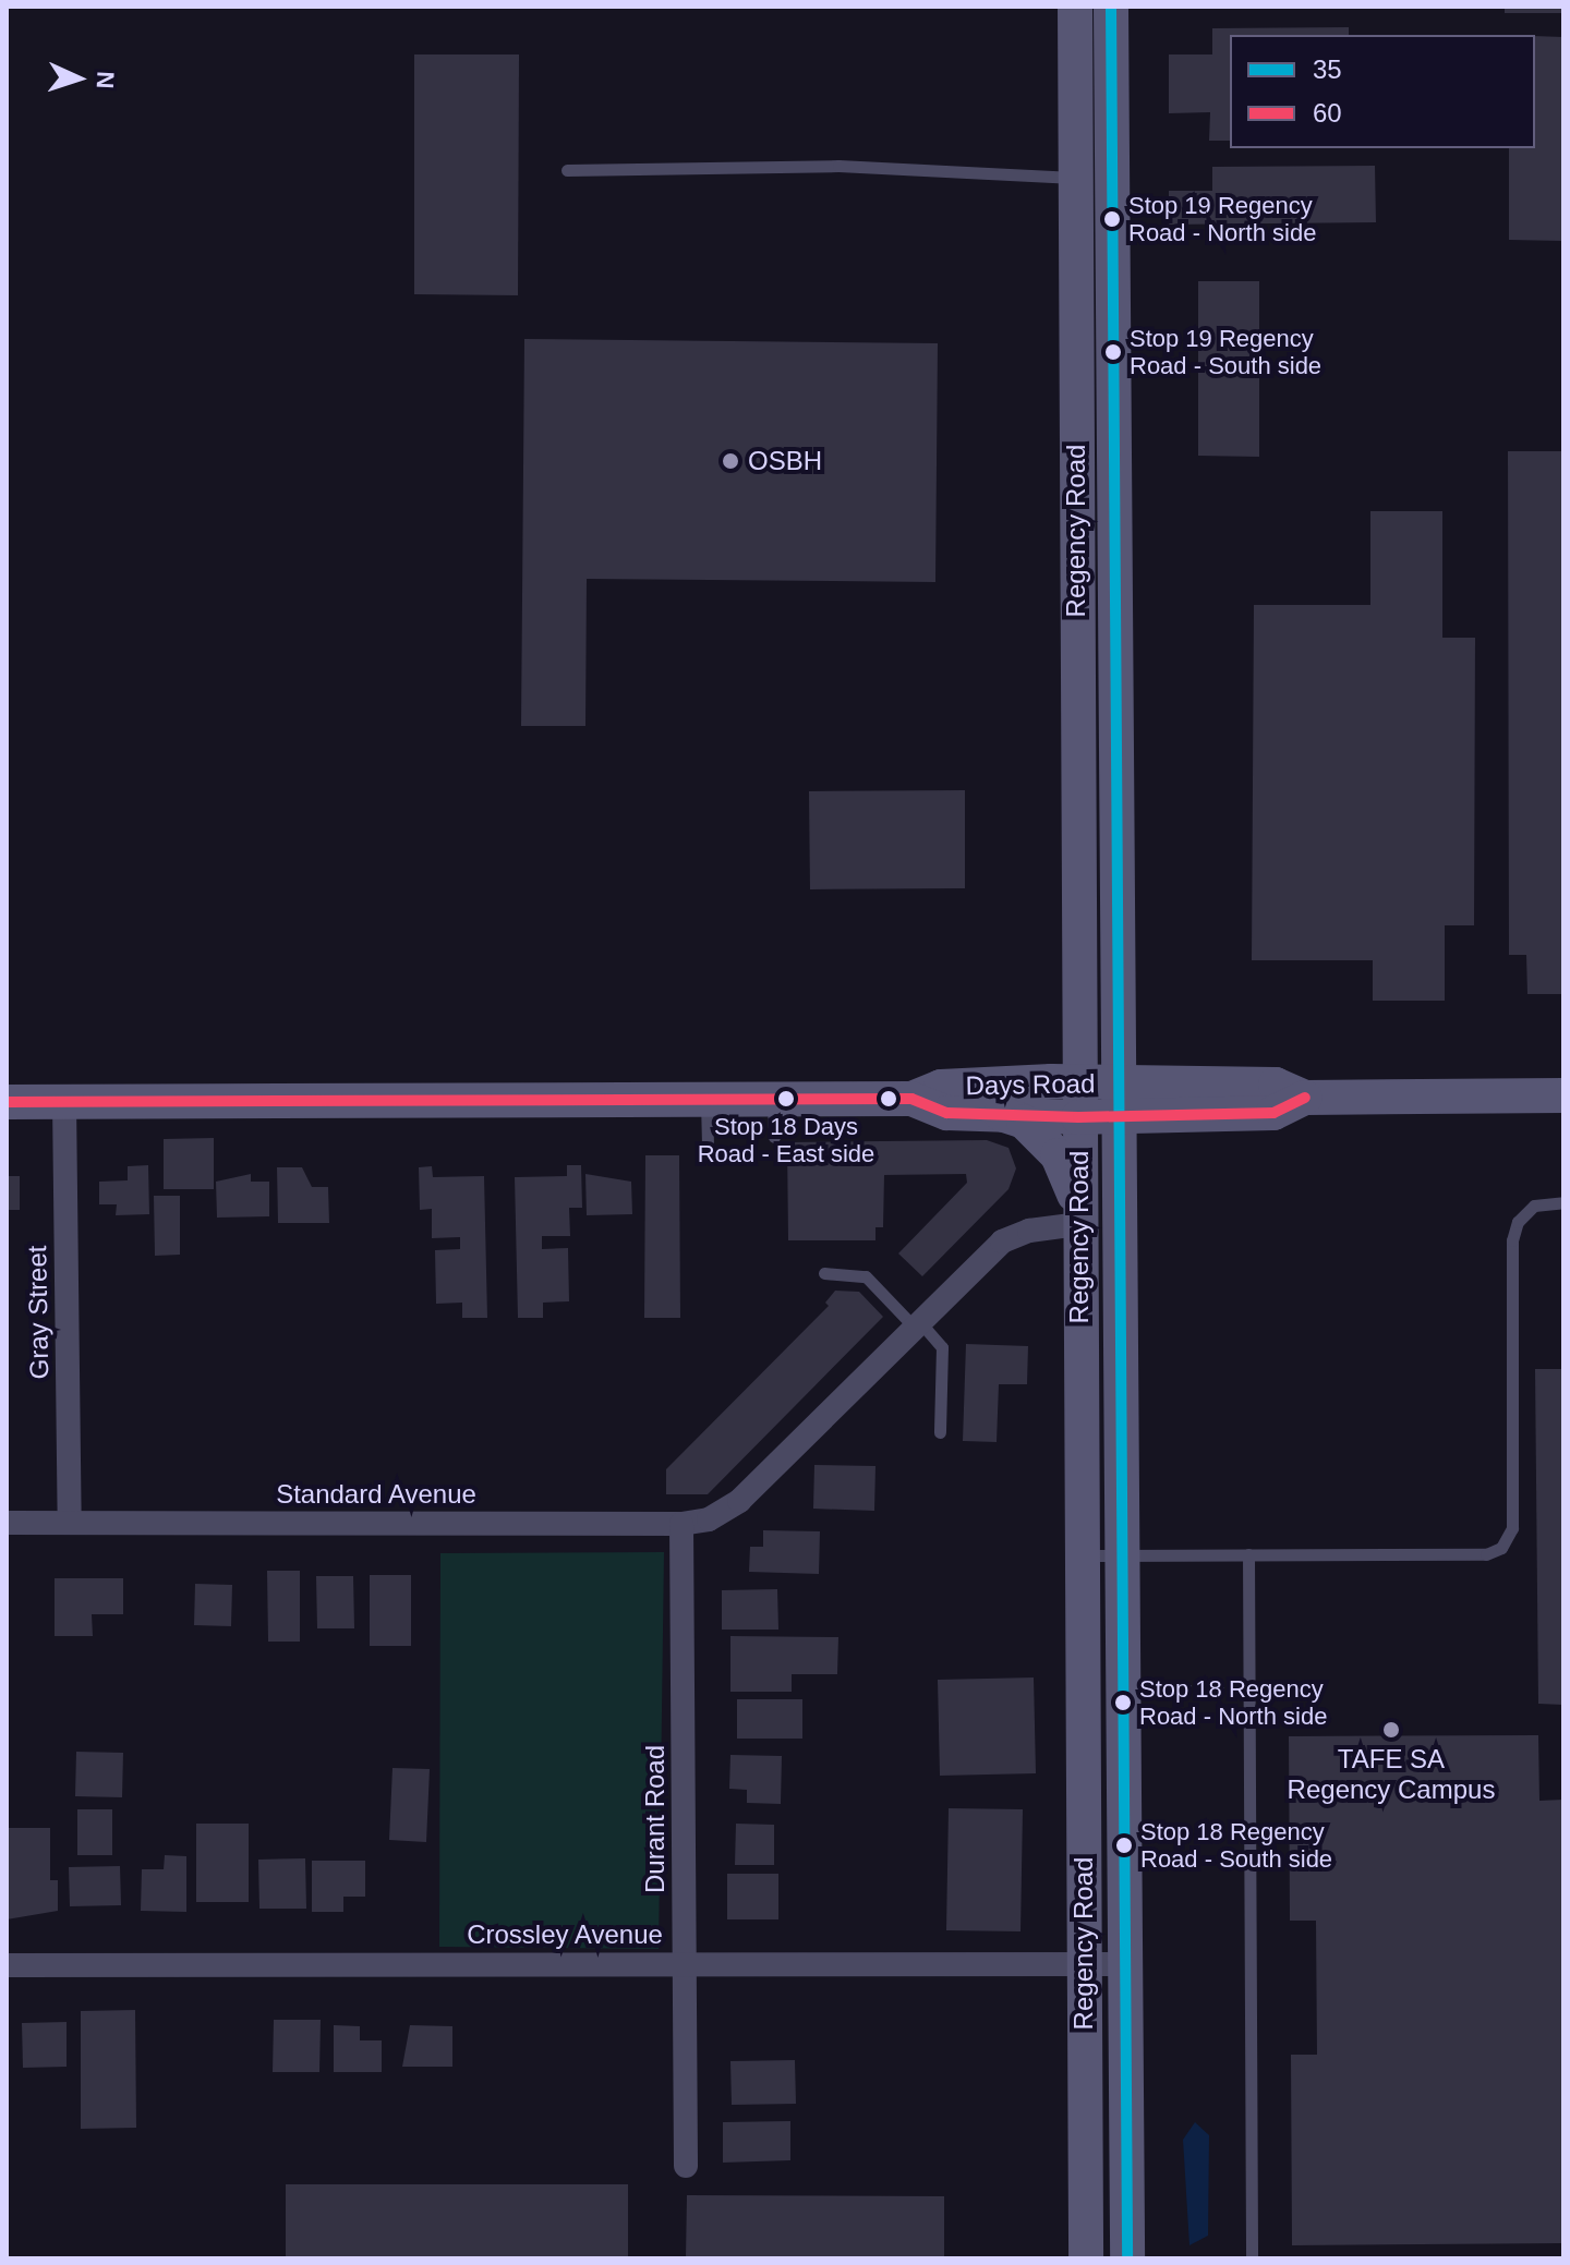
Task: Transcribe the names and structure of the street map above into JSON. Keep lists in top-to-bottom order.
{
  "streets": {
    "main road": ["Regency Road", "Days Road"],
    "street": [
      "Gray Street",
      "Standard Avenue",
      "Durant Road",
      "Crossley Avenue"
    ]
  },
  "crossings": [
    ["Regency Road", "Days Road"],
    ["Regency Road", "Crossley Avenue"],
    ["Days Road", "Gray Street"],
    ["Gray Street", "Standard Avenue"],
    ["Standard Avenue", "Durant Road"],
    ["Durant Road", "Crossley Avenue"]
  ],
  "places": [
    "Stop 19 Regency Road - North side",
    "Stop 19 Regency Road - South side",
    "OSBH",
    "Stop 18 Days Road - East side",
    "Stop 18 Regency Road - North side",
    "TAFE SA Regency Campus",
    "Stop 18 Regency Road - South side"
  ],
  "lines": ["transit line 35", "transit line 60"],
  "legend": ["35", "60"],
  "north": "right"
}
